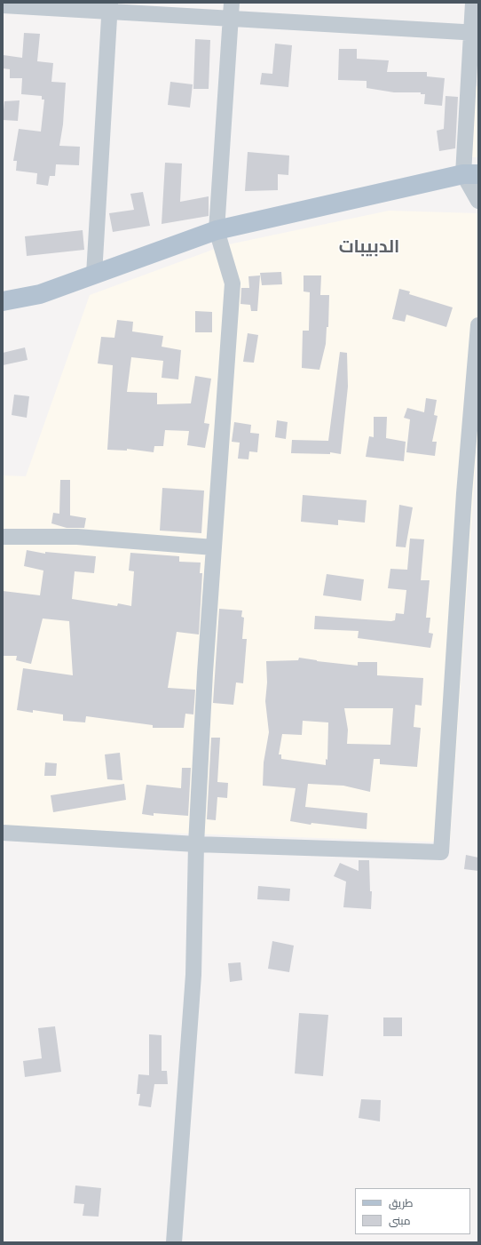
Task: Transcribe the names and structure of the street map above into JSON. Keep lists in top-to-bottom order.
{
  "districts": ["الدبيبات"],
  "legend": ["طريق", "مبنى"]
}
